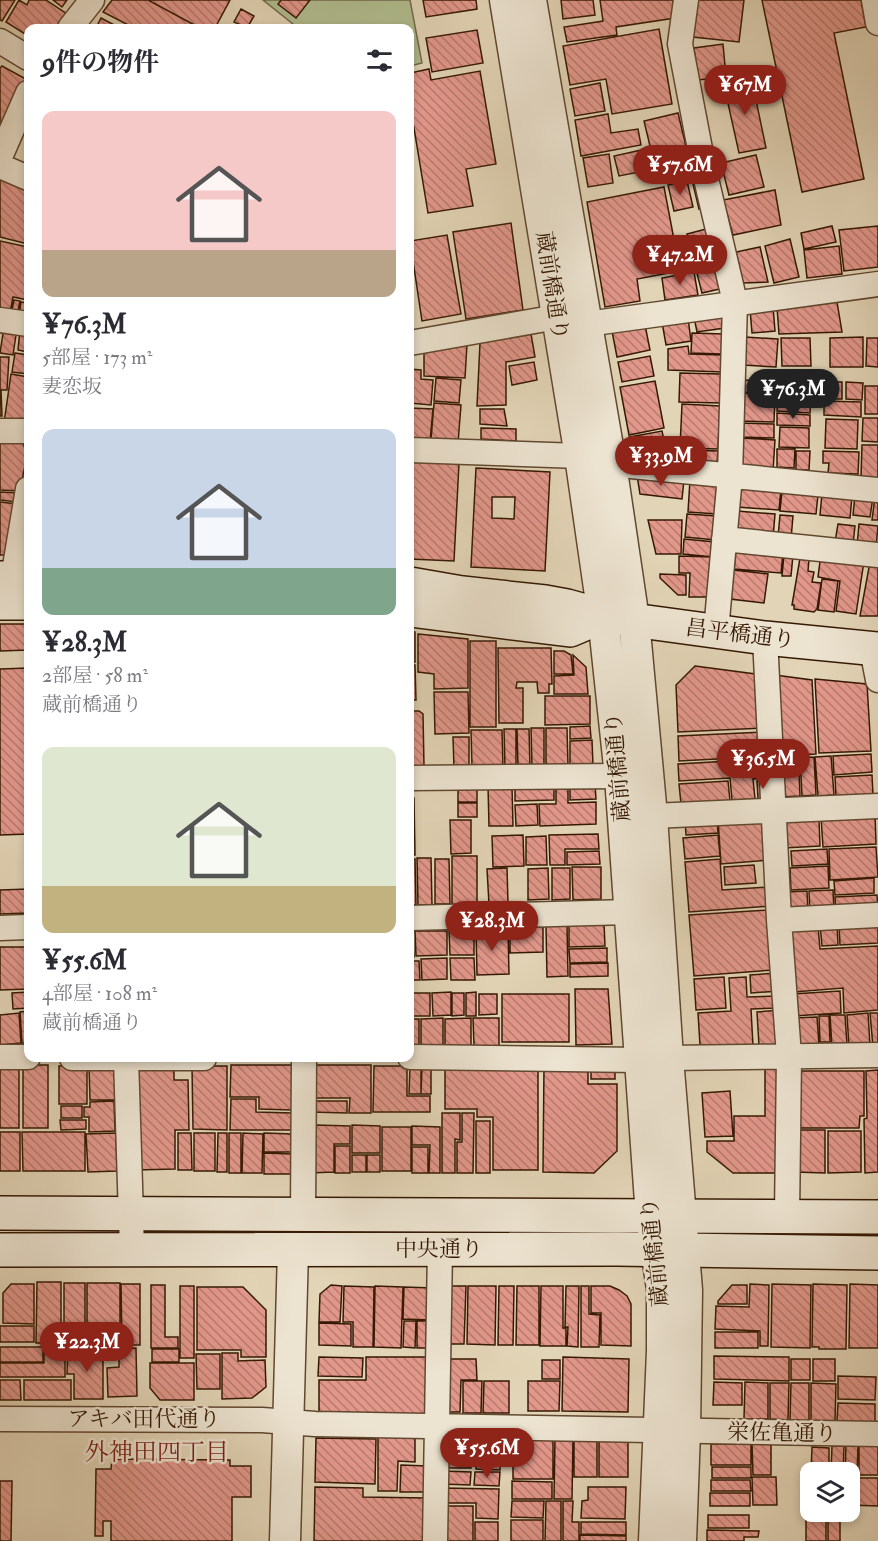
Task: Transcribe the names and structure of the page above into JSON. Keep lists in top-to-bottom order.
{
  "streets": {
    "main road": ["昌平橋通り", "中央通り"],
    "street": ["蔵前橋通り", "アキバ田代通り", "栄佐亀通り"]
  },
  "crossings": [
    ["蔵前橋通り", "昌平橋通り"],
    ["蔵前橋通り", "中央通り"],
    ["蔵前橋通り", "栄佐亀通り"],
    ["アキバ田代通り", "栄佐亀通り"]
  ],
  "districts": ["外神田四丁目"],
  "page": {
    "heading": "9件の物件",
    "price": [
      "¥67M",
      "¥57.6M",
      "¥47.2M",
      "¥76.3M",
      "¥33.9M",
      "¥36.5M",
      "¥28.3M",
      "¥22.3M",
      "¥55.6M"
    ],
    "list": [
      {
        "name": "¥76.3M",
        "note": "5部屋 · 173 m² · 妻恋坂"
      },
      {
        "name": "¥28.3M",
        "note": "2部屋 · 58 m² · 蔵前橋通り"
      },
      {
        "name": "¥55.6M",
        "note": "4部屋 · 108 m² · 蔵前橋通り"
      }
    ]
  }
}
